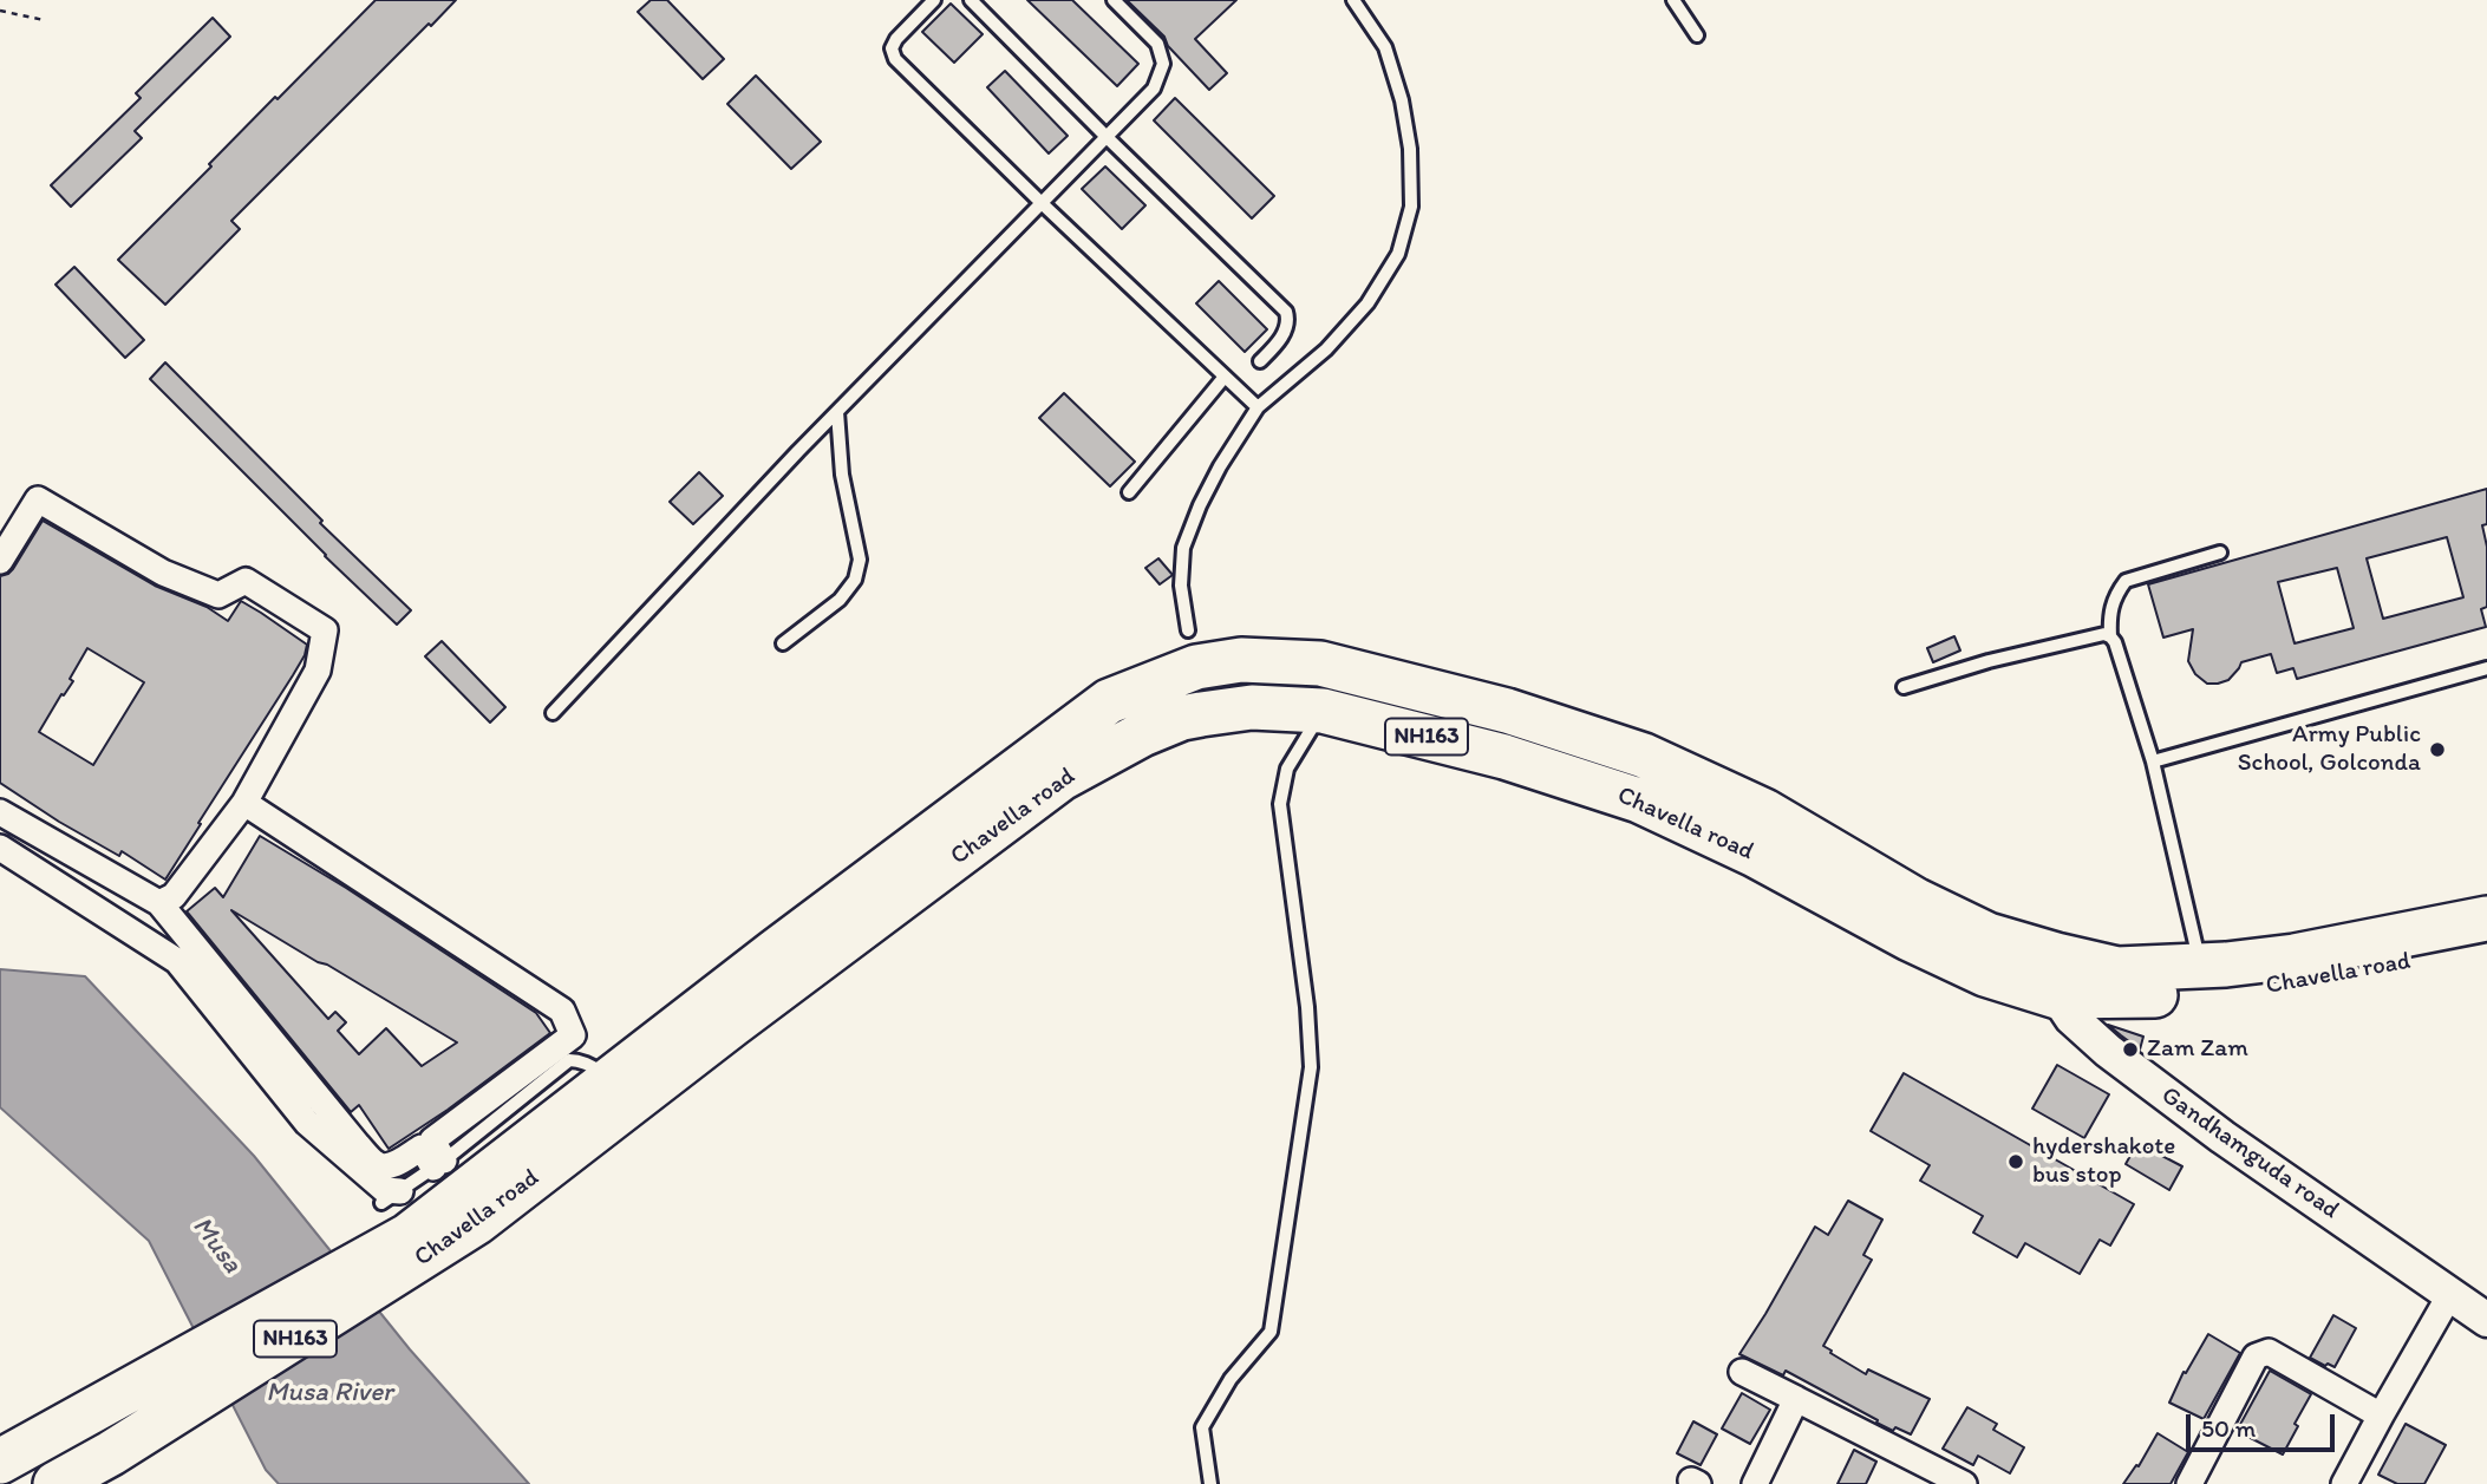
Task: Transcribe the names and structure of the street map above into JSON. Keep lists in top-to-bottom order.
{
  "streets": {
    "highway": ["NH163", "Chavella road"],
    "street": ["Gandhamguda road"]
  },
  "crossings": [
    ["NH163", "Chavella road"],
    ["Chavella road", "Gandhamguda road"]
  ],
  "water": ["Musa", "Musa River"],
  "places": ["Army Public School, Golconda", "Zam Zam", "hydershakote bus stop"],
  "scale_bar": "50 m"
}
